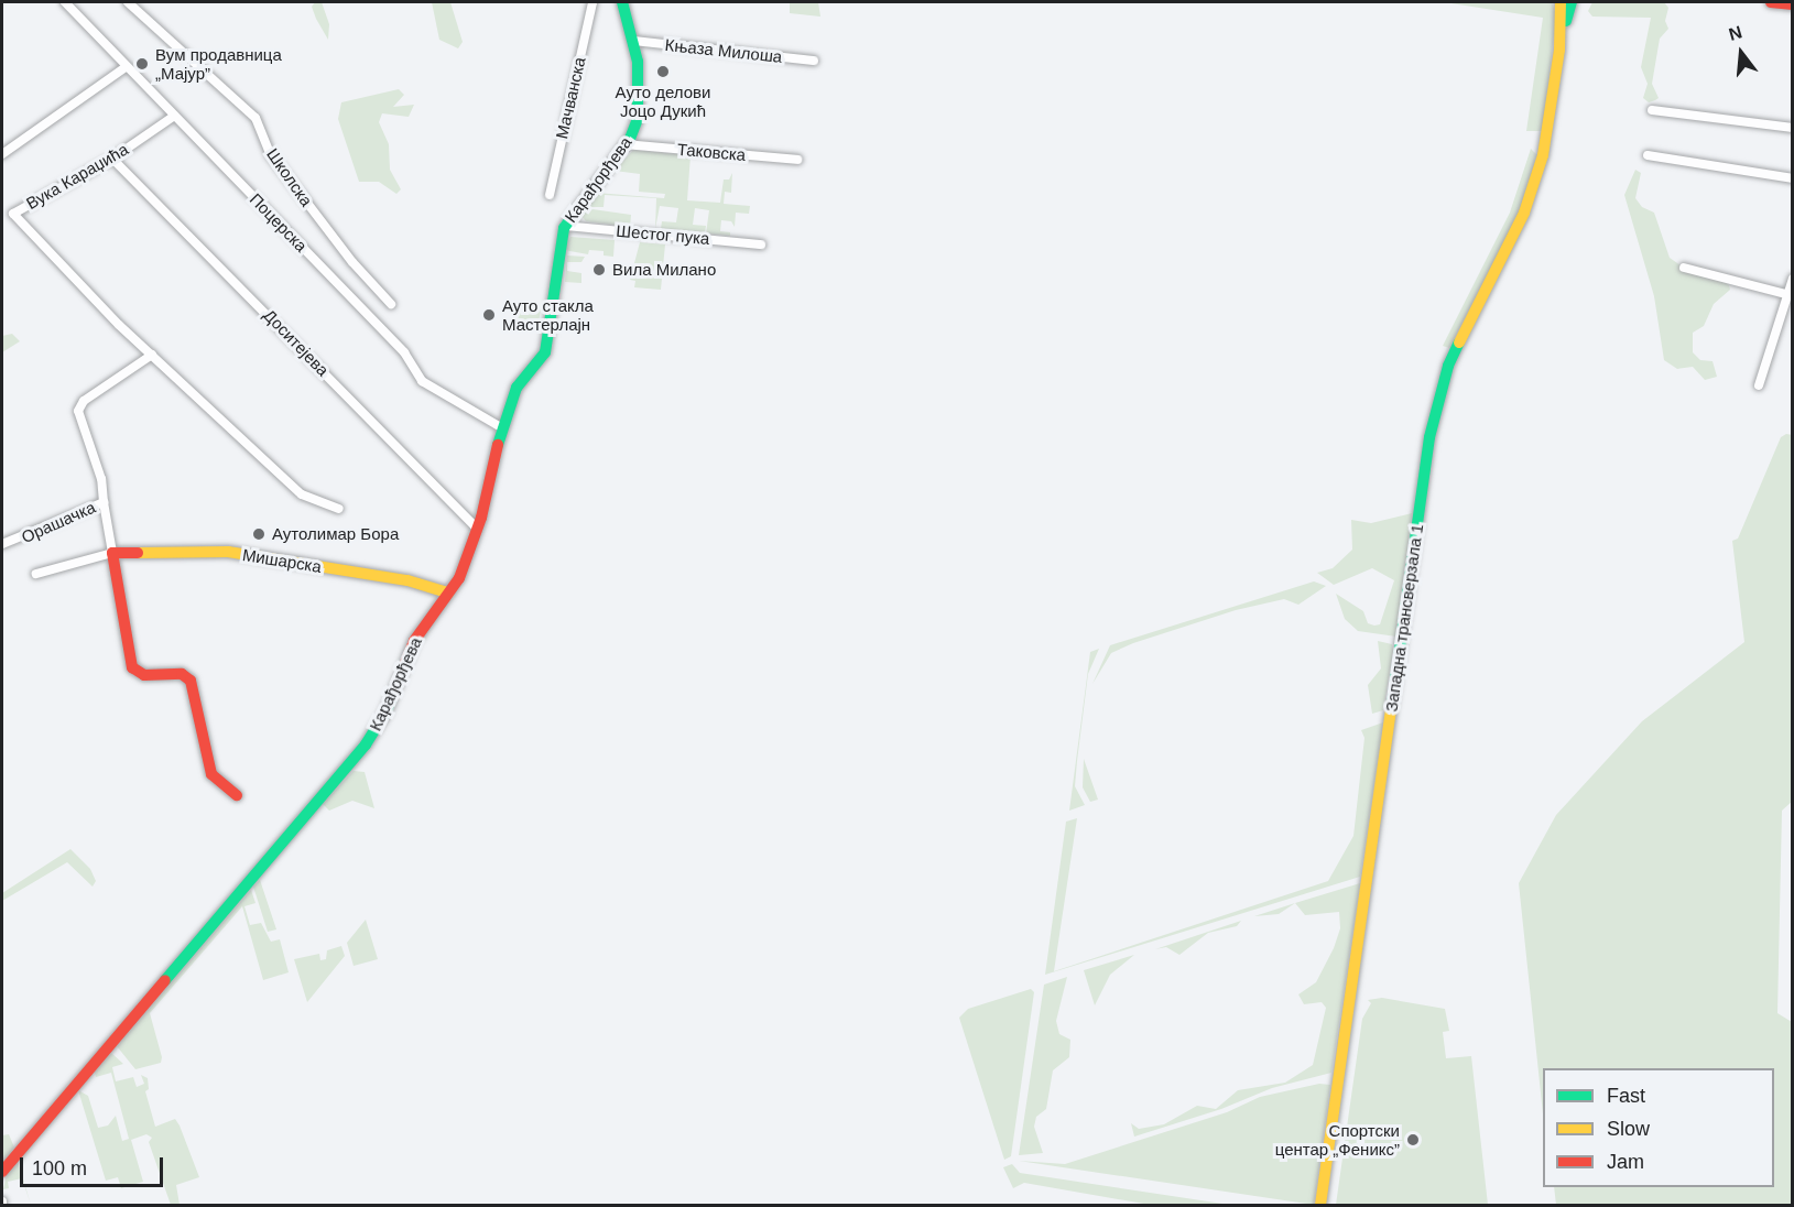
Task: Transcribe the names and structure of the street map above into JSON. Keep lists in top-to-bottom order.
{
  "streets": {
    "street": [
      "Књаза Милоша",
      "Мачванска",
      "Таковска",
      "Вука Караџића",
      "Школска",
      "Карађорђева",
      "Поцерска",
      "Шестог пука",
      "Доситејева",
      "Орашачка",
      "Мишарска",
      "Западна трансверзала 1"
    ]
  },
  "crossings": [
    ["Књаза Милоша", "Карађорђева"],
    ["Таковска", "Карађорђева"],
    ["Вука Караџића", "Поцерска"],
    ["Вука Караџића", "Доситејева"],
    ["Карађорђева", "Поцерска"],
    ["Карађорђева", "Шестог пука"],
    ["Карађорђева", "Доситејева"],
    ["Карађорђева", "Мишарска"],
    ["Орашачка", "Мишарска"]
  ],
  "places": [
    "Вум продавница „Мајур”",
    "Ауто делови Јоцо Дукић",
    "Вила Милано",
    "Ауто стакла Мастерлајн",
    "Аутолимар Бора",
    "Спортски центар „Феникс”"
  ],
  "legend": ["Fast", "Slow", "Jam"],
  "scale_bar": "100 m",
  "north": "top"
}
